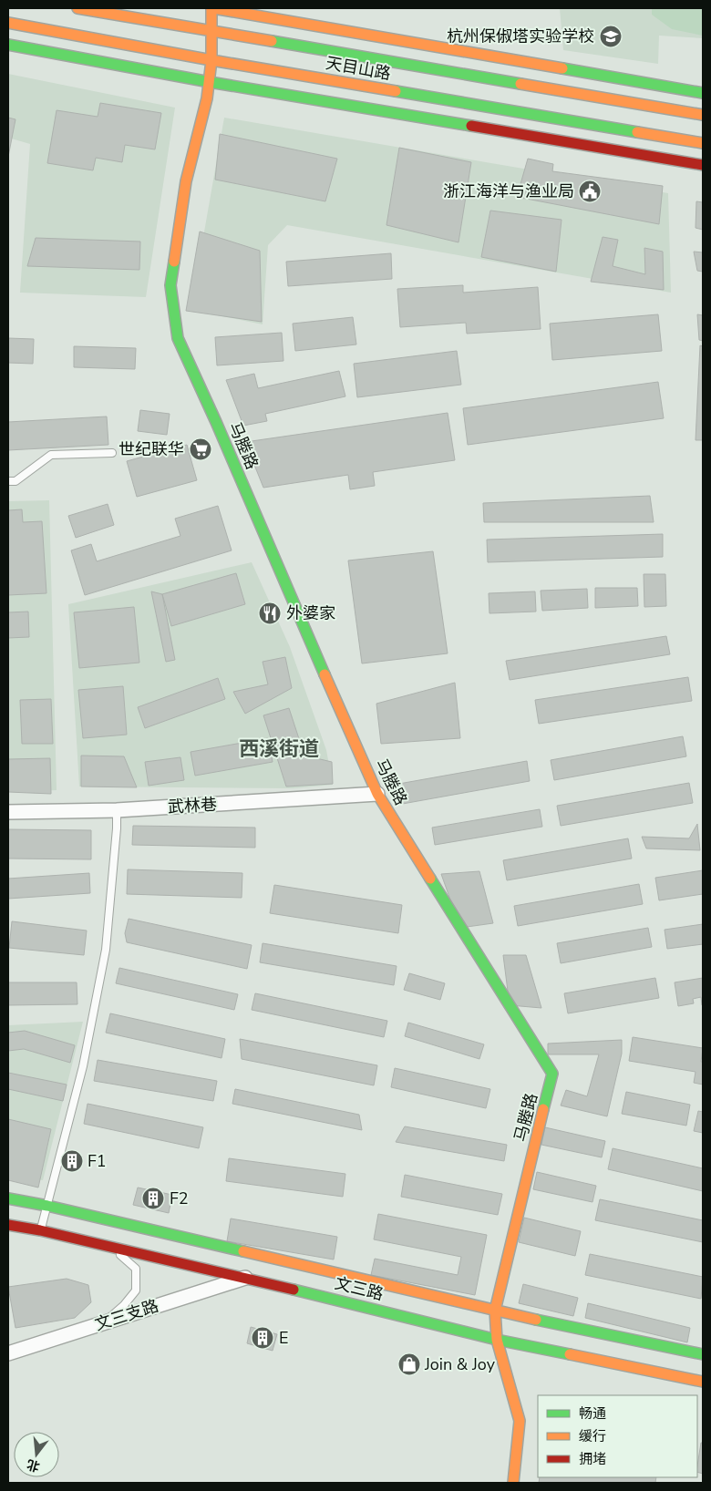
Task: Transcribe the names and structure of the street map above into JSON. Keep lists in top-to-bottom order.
{
  "streets": {
    "main road": ["天目山路", "马塍路", "文三路"],
    "street": ["武林巷", "文三支路"]
  },
  "crossings": [
    ["天目山路", "马塍路"],
    ["马塍路", "武林巷"],
    ["马塍路", "文三路"],
    ["文三路", "文三支路"]
  ],
  "districts": ["西溪街道"],
  "places": {
    "school or university": ["杭州保俶塔实验学校"],
    "public building": ["浙江海洋与渔业局"],
    "supermarket": ["世纪联华"],
    "restaurant": ["外婆家"],
    "building": ["F1", "F2", "E"],
    "shop": ["Join & Joy"]
  },
  "legend": ["畅通", "缓行", "拥堵"],
  "north": "bottom"
}
